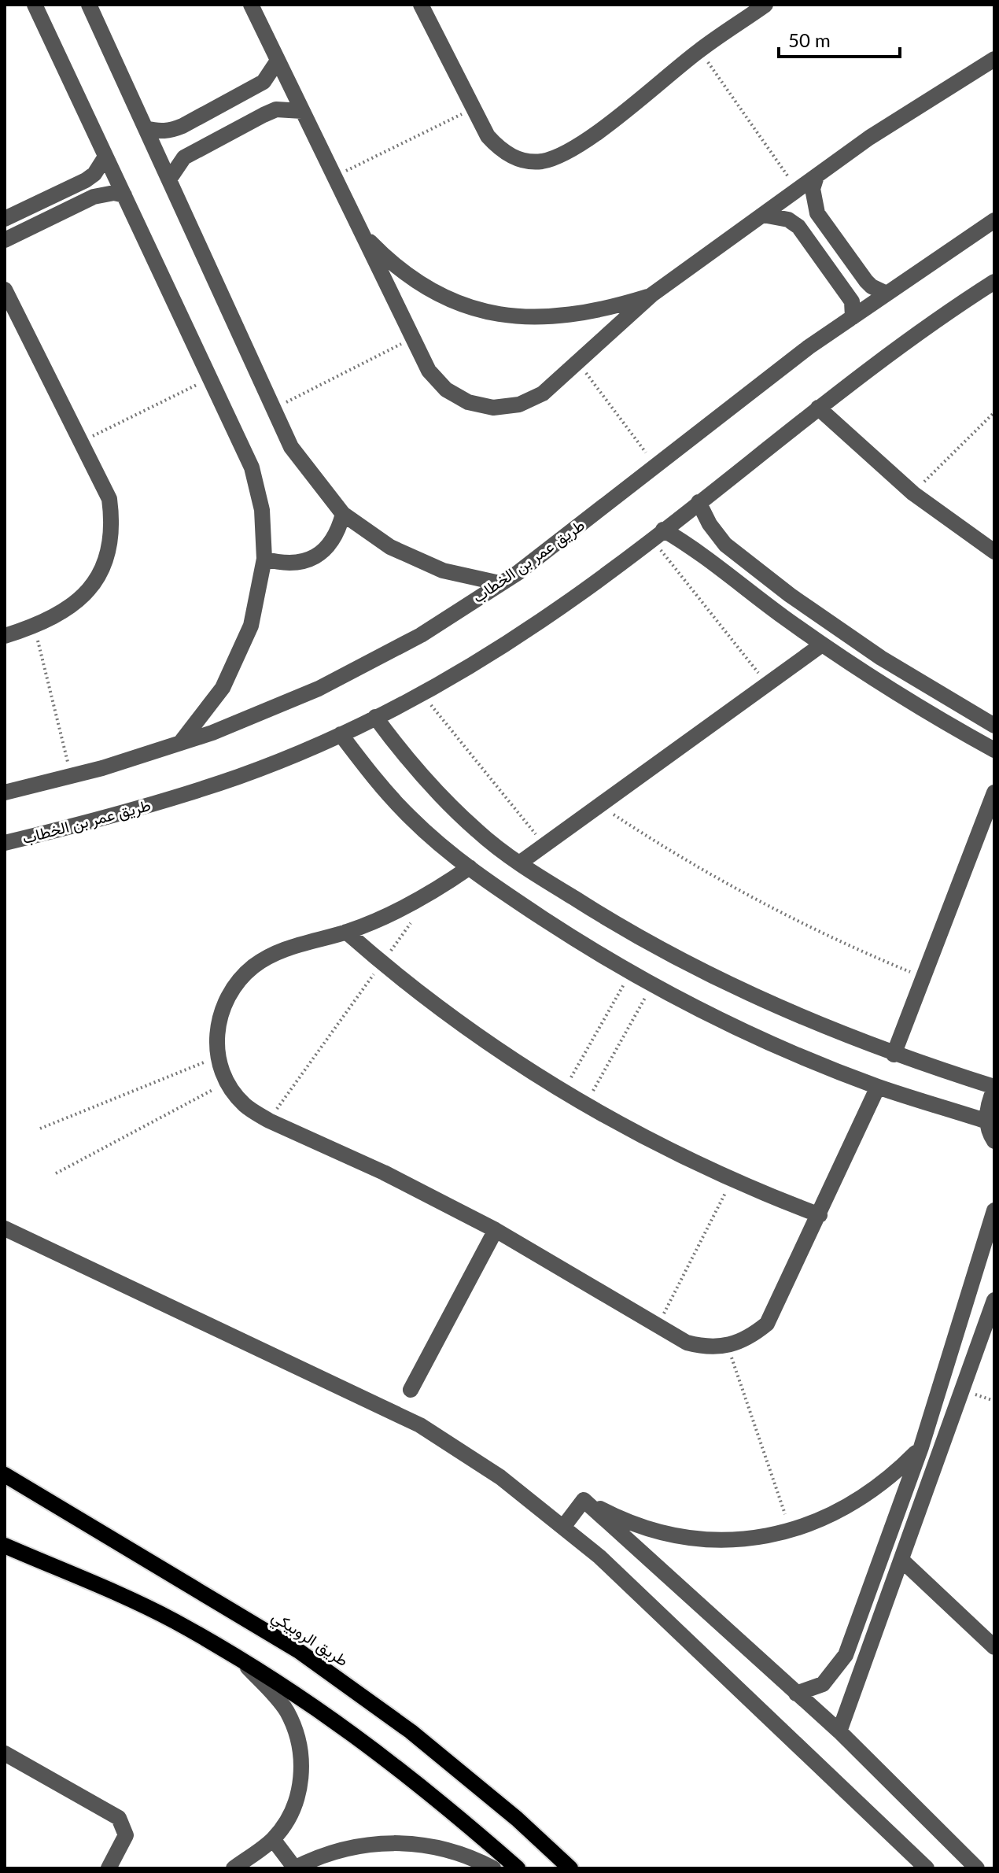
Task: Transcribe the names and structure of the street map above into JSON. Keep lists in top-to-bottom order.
{
  "streets": {
    "main road": ["طريق الروبيكي"],
    "street": ["طريق عمر بن الخطاب"]
  },
  "scale_bar": "50 m"
}
